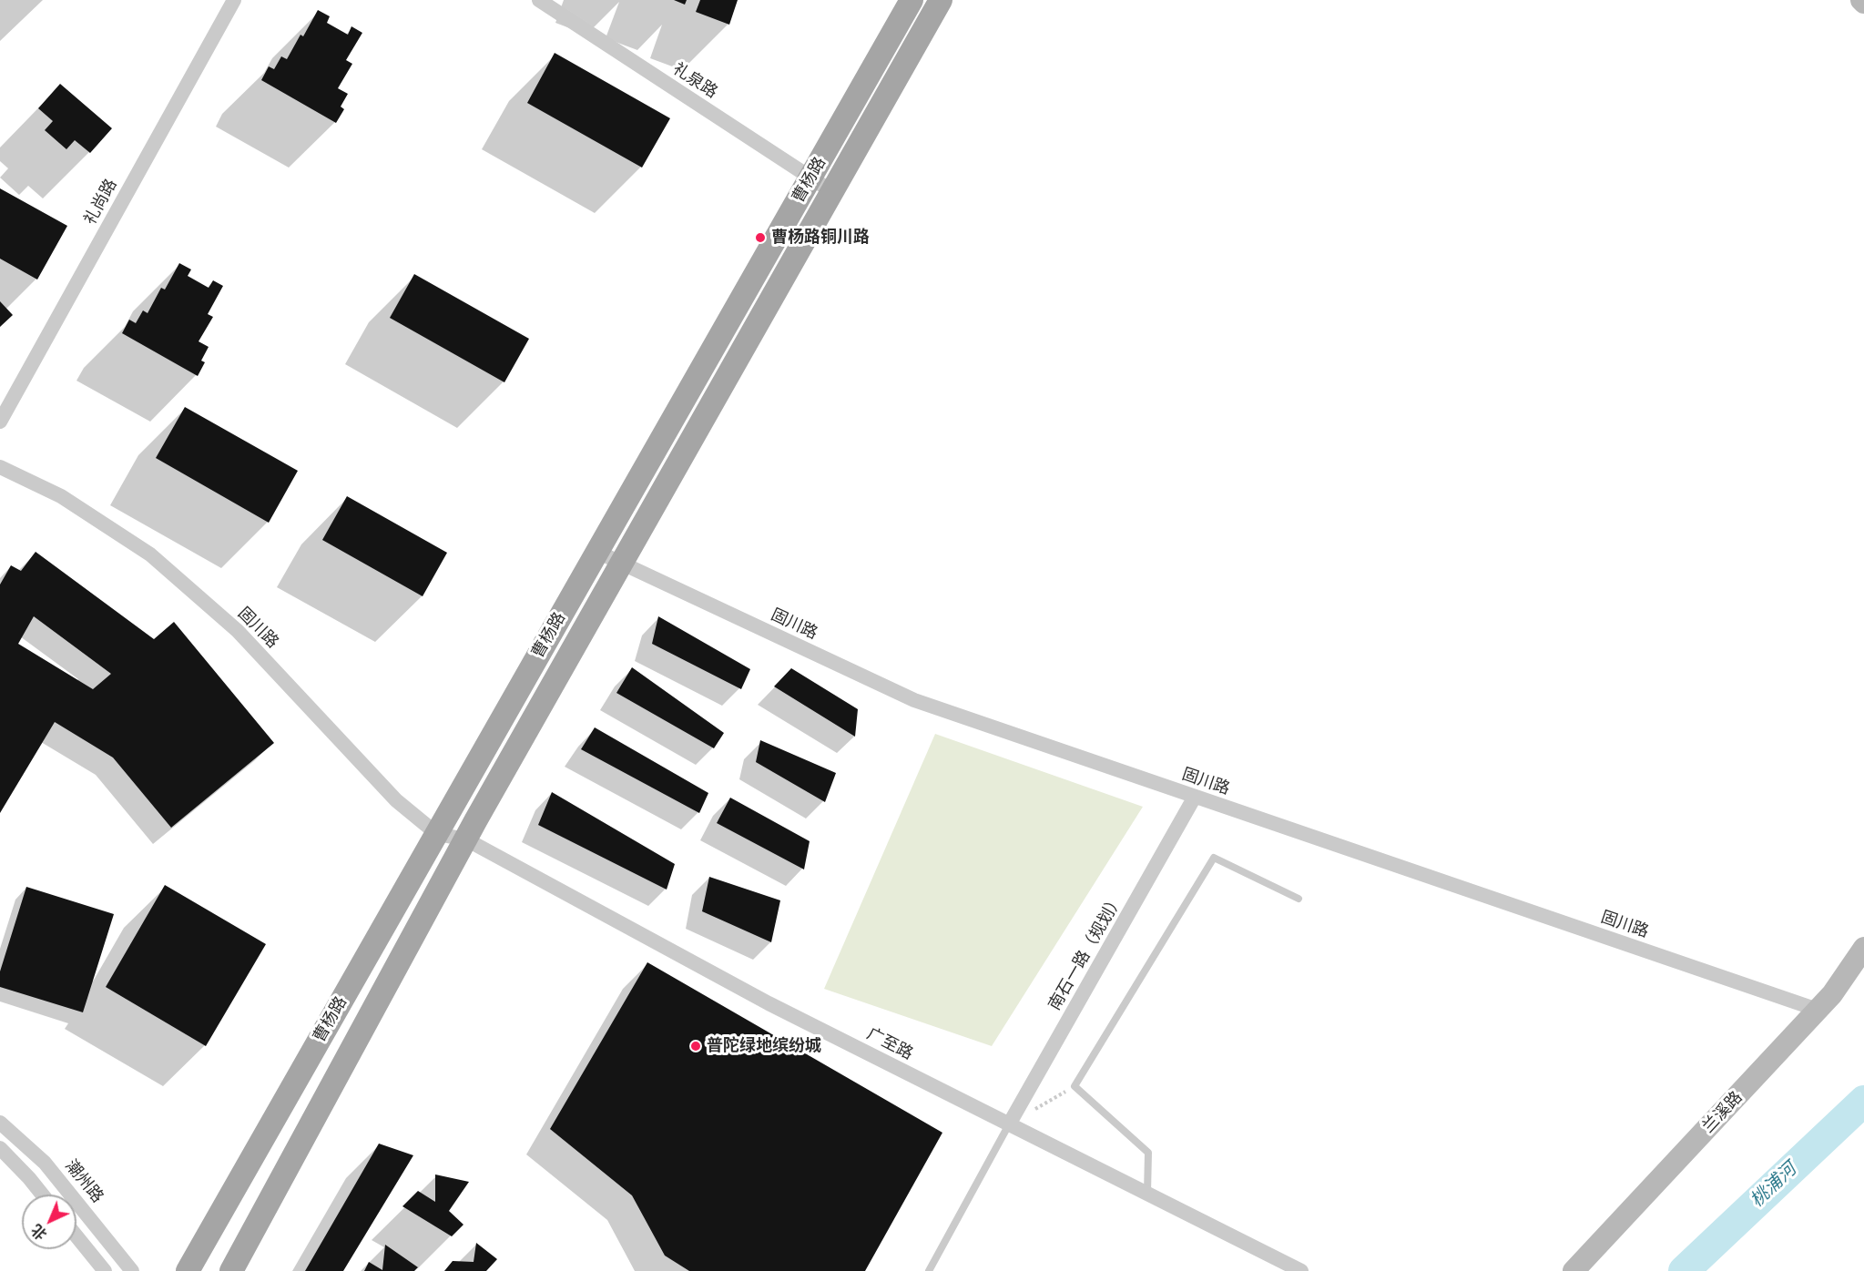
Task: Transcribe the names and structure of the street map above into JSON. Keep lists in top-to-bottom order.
{
  "streets": {
    "main road": ["曹杨路"],
    "street": [
      "礼泉路",
      "礼尚路",
      "固川路",
      "南石一路（规划）",
      "广至路",
      "兰溪路",
      "潮州路"
    ]
  },
  "crossings": [
    ["礼泉路", "曹杨路"],
    ["曹杨路", "固川路"],
    ["曹杨路", "广至路"],
    ["固川路", "南石一路（规划）"],
    ["固川路", "广至路"],
    ["固川路", "兰溪路"],
    ["南石一路（规划）", "广至路"]
  ],
  "water": ["桃浦河"],
  "places": ["曹杨路铜川路", "普陀绿地缤纷城"],
  "north": "bottom left"
}
